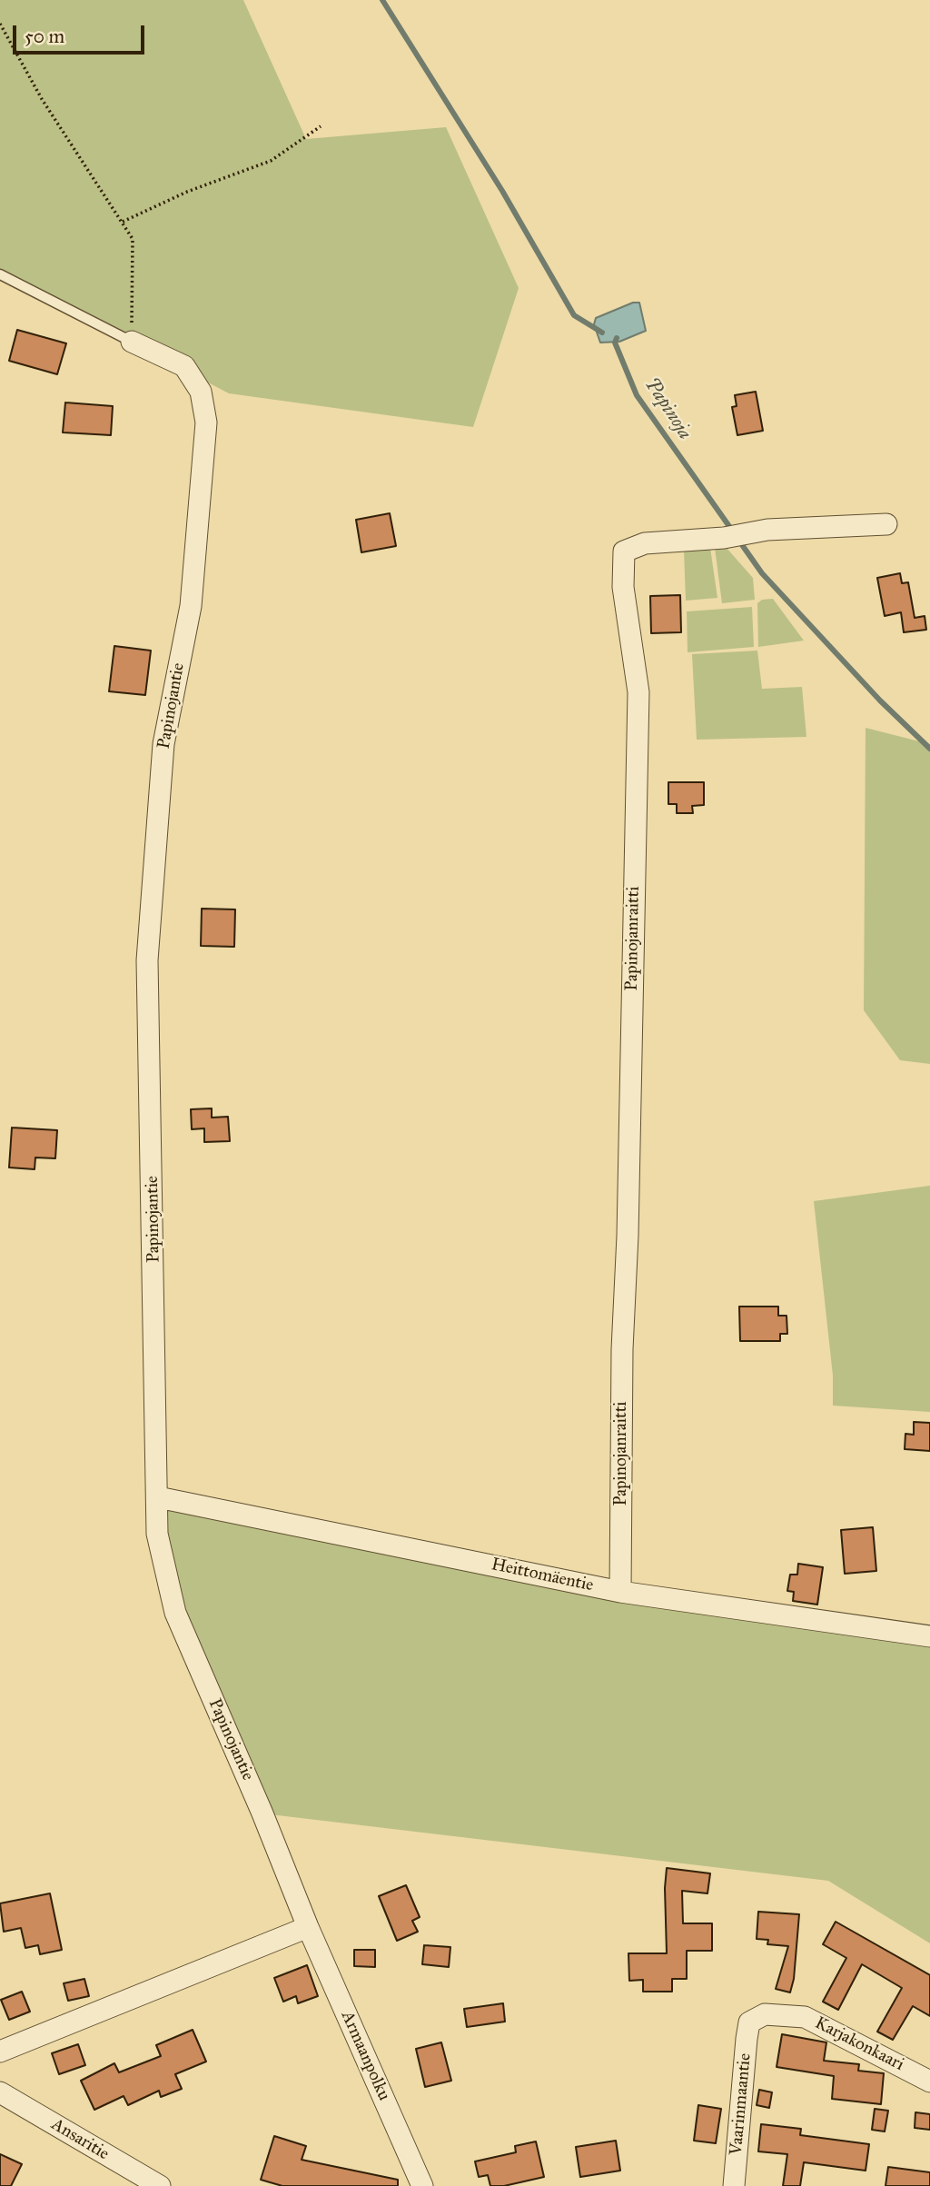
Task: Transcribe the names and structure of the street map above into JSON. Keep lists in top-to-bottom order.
{
  "streets": {
    "street": [
      "Papinojantie",
      "Papinojanraitti",
      "Heittomäentie",
      "Karjakonkaari",
      "Armaanpolku",
      "Vaarinmaantie",
      "Ansaritie"
    ]
  },
  "crossings": [
    ["Papinojantie", "Heittomäentie"],
    ["Papinojantie", "Armaanpolku"],
    ["Papinojanraitti", "Heittomäentie"],
    ["Karjakonkaari", "Vaarinmaantie"]
  ],
  "water": ["Papinoja"],
  "scale_bar": "50 m"
}
